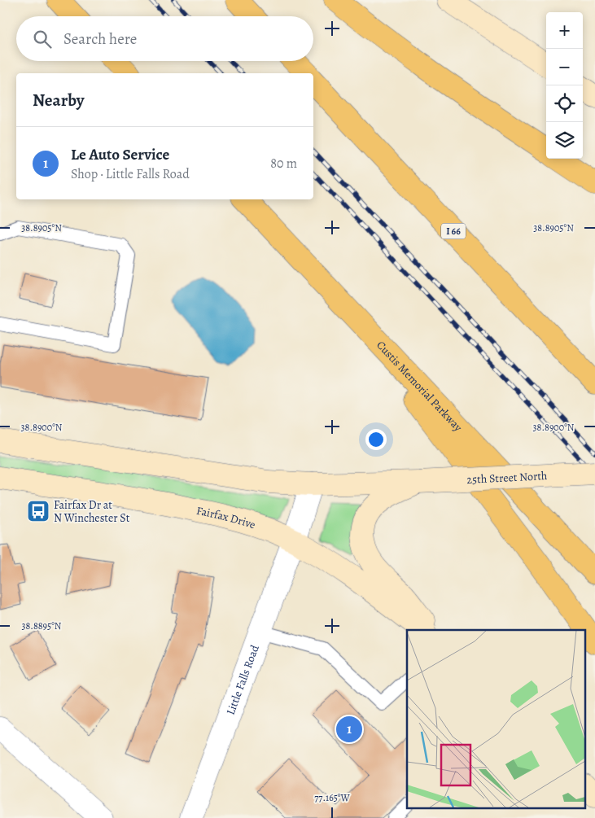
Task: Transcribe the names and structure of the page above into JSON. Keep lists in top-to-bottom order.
{
  "streets": {
    "highway": ["I 66", "Custis Memorial Parkway"],
    "main road": ["25th Street North", "Fairfax Drive"],
    "street": ["Little Falls Road"]
  },
  "crossings": [
    ["Fairfax Drive", "Little Falls Road"]
  ],
  "places": {
    "bus stop": ["Fairfax Dr at N Winchester St"]
  },
  "page": {
    "map_buttons": ["+", "−"],
    "search": "Search here",
    "heading": "Nearby",
    "list": [
      {
        "mark": "1",
        "name": "Le Auto Service",
        "note": "Shop · Little Falls Road",
        "value": "80 m"
      }
    ],
    "pins": "1"
  },
  "coordinates": [
    "38.8905°N",
    "38.8900°N",
    "38.8895°N",
    "77.165°W"
  ]
}
